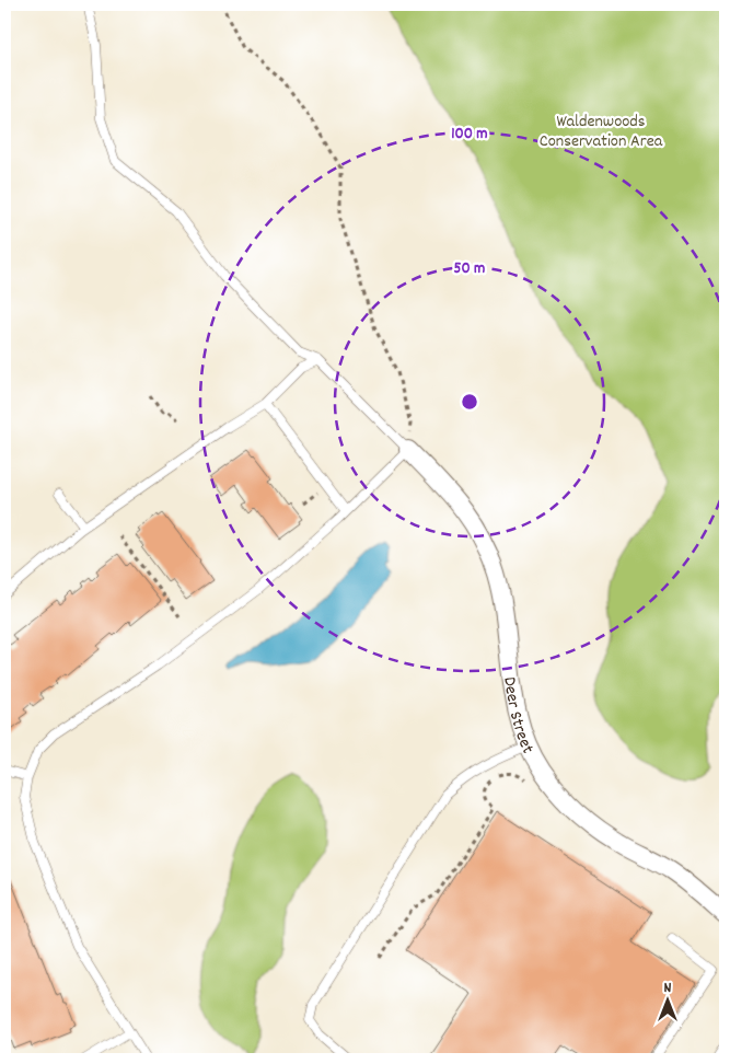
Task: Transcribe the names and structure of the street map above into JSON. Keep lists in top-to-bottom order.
{
  "streets": {
    "street": ["Deer Street"]
  },
  "parks": ["Waldenwoods Conservation Area"],
  "north": "top",
  "rings": ["100 m", "50 m"]
}
